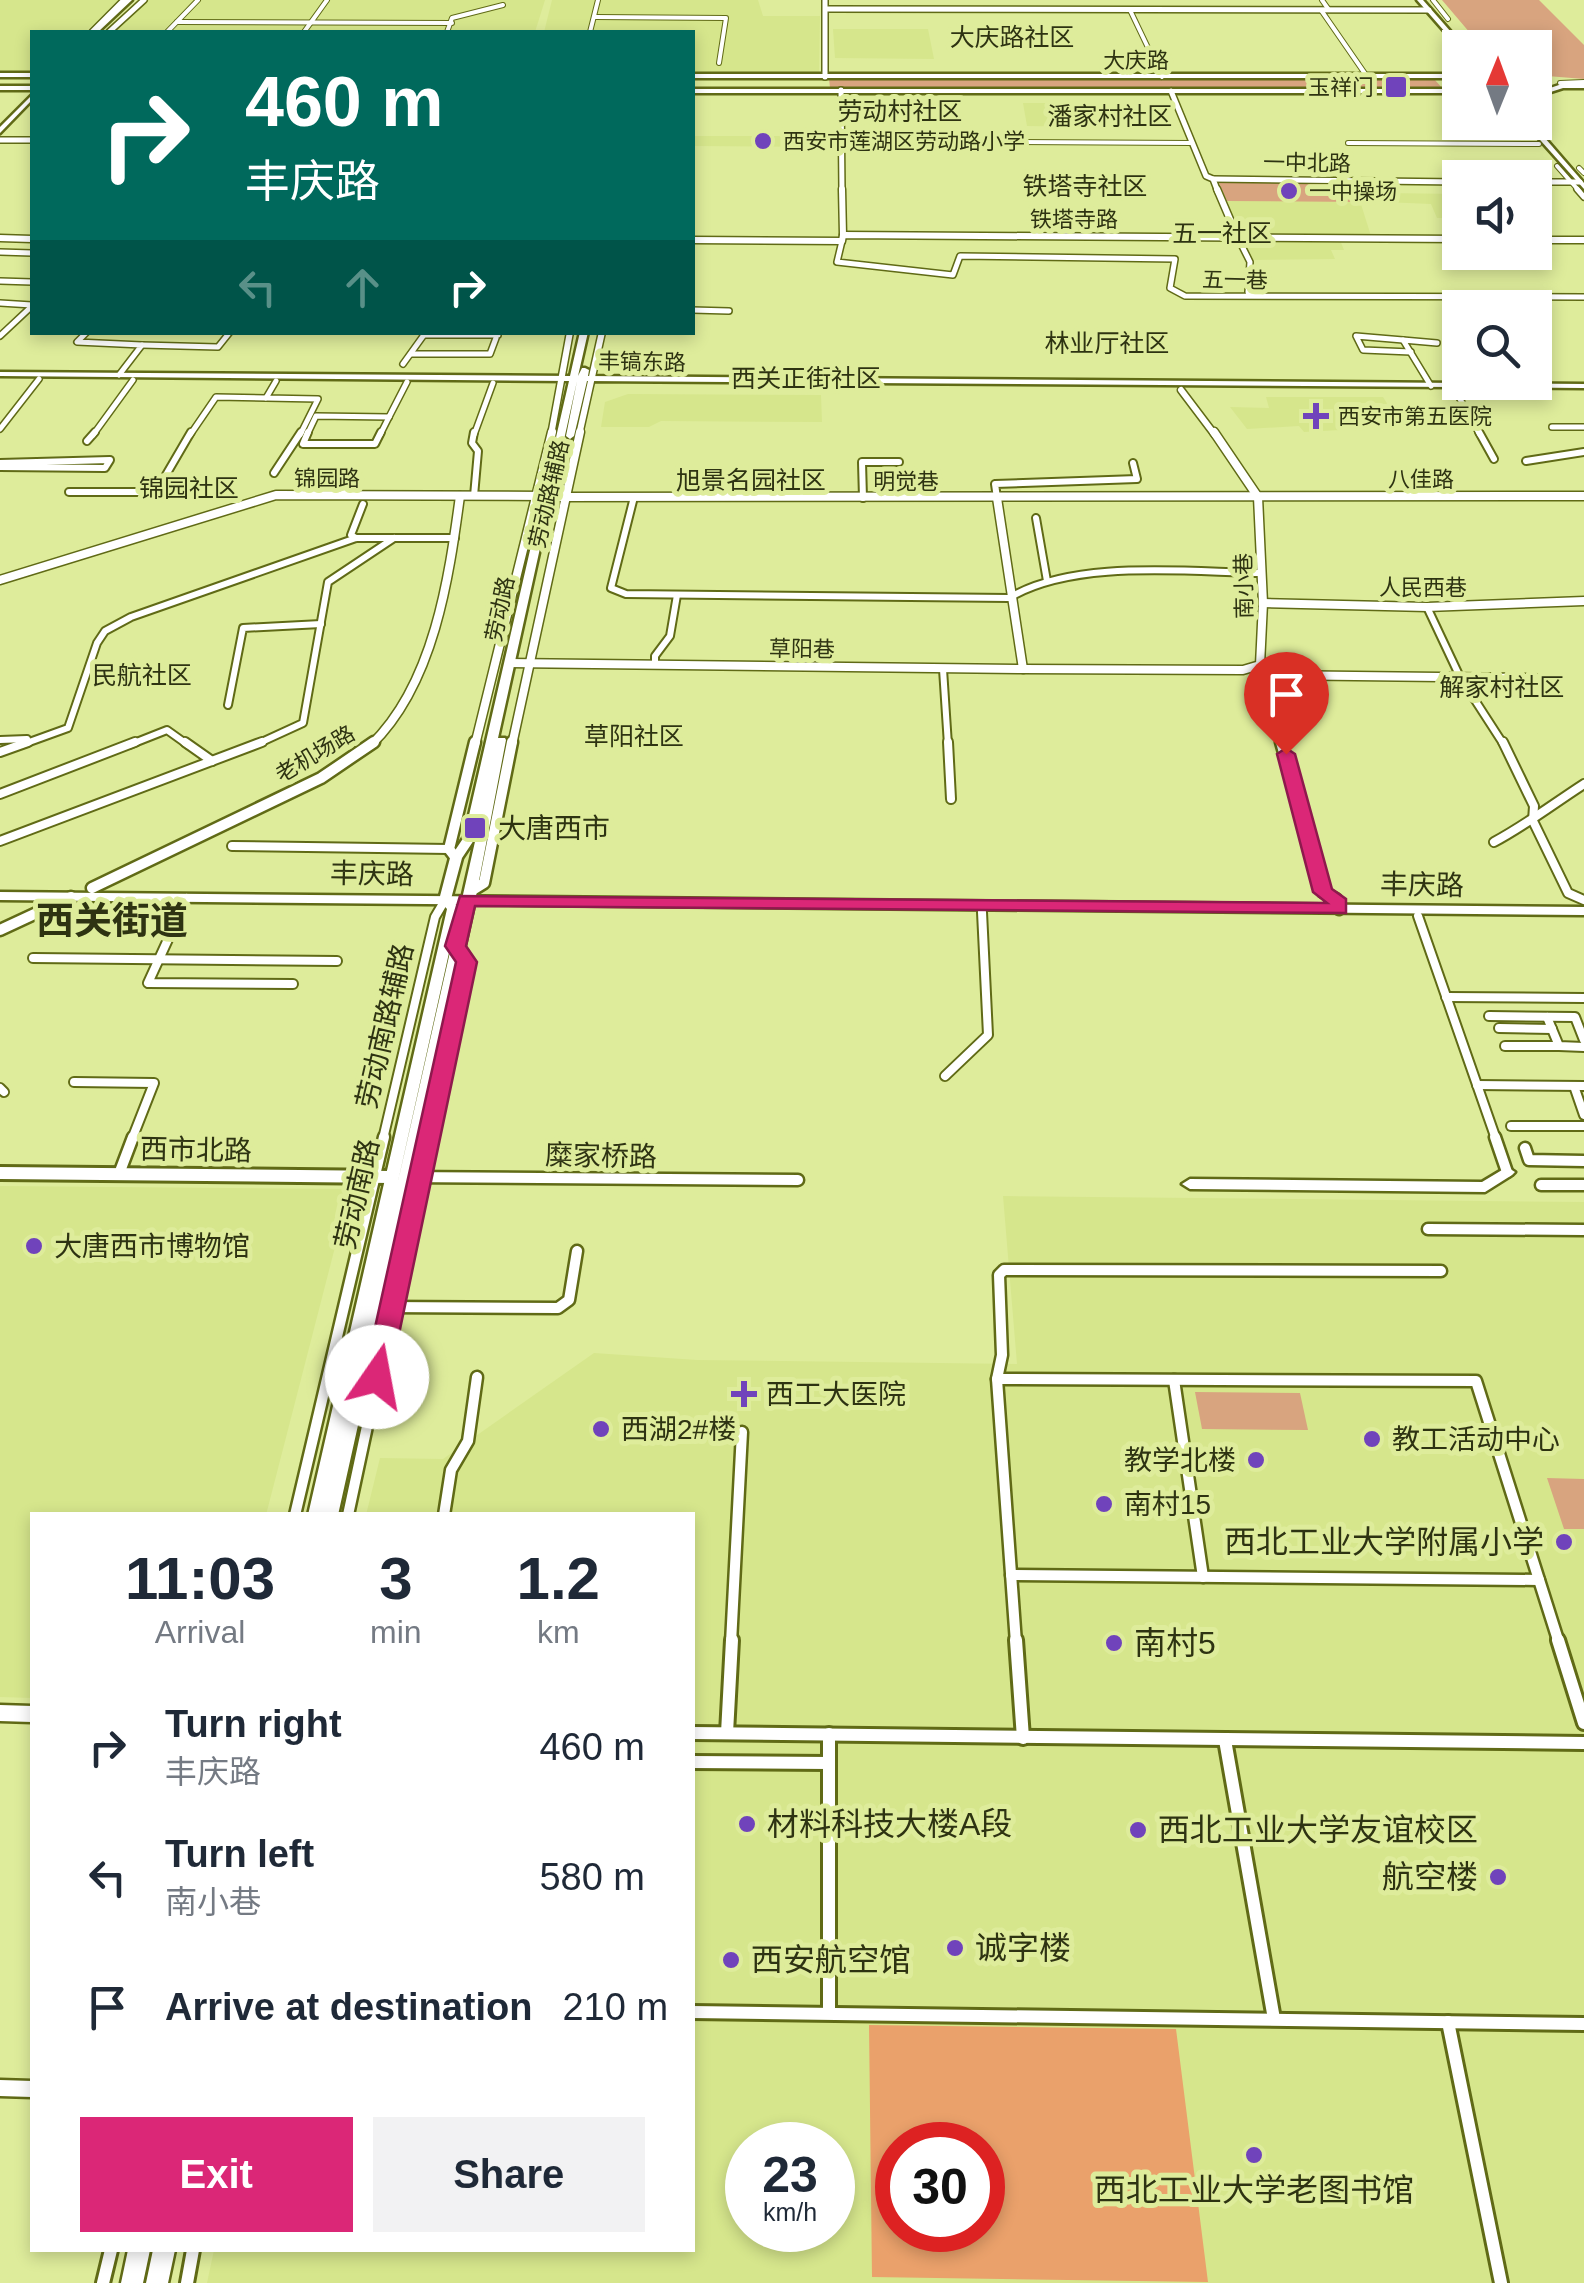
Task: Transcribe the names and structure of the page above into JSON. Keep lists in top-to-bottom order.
{
  "streets": {
    "main road": [
      "大庆路",
      "丰镐东路",
      "劳动路",
      "丰庆路",
      "劳动南路"
    ],
    "street": [
      "一中北路",
      "铁塔寺路",
      "五一巷",
      "锦园路",
      "八佳路",
      "明觉巷",
      "劳动路辅路",
      "南小巷",
      "人民西巷",
      "草阳巷",
      "老机场路",
      "西市北路",
      "糜家桥路"
    ]
  },
  "crossings": [
    ["铁塔寺路", "五一巷"],
    ["丰镐东路", "劳动路辅路"],
    ["丰镐东路", "南小巷"],
    ["丰镐东路", "劳动路"],
    ["锦园路", "明觉巷"],
    ["锦园路", "劳动路辅路"],
    ["锦园路", "劳动路"],
    ["锦园路", "老机场路"],
    ["八佳路", "明觉巷"],
    ["八佳路", "南小巷"],
    ["明觉巷", "劳动路辅路"],
    ["明觉巷", "南小巷"],
    ["明觉巷", "劳动路"],
    ["劳动路辅路", "劳动路"],
    ["劳动路辅路", "草阳巷"],
    ["南小巷", "人民西巷"],
    ["南小巷", "草阳巷"],
    ["劳动路", "草阳巷"],
    ["劳动路", "丰庆路"],
    ["劳动路", "劳动南路"],
    ["老机场路", "丰庆路"],
    ["丰庆路", "劳动南路"],
    ["西市北路", "糜家桥路"],
    ["西市北路", "劳动南路"],
    ["糜家桥路", "劳动南路"]
  ],
  "districts": [
    "大庆路社区",
    "劳动村社区",
    "潘家村社区",
    "铁塔寺社区",
    "五一社区",
    "林业厅社区",
    "西关正街社区",
    "旭景名园社区",
    "锦园社区",
    "民航社区",
    "解家村社区",
    "草阳社区",
    "西关街道"
  ],
  "places": {
    "transit": ["玉祥门", "大唐西市"],
    "other": [
      "西安市莲湖区劳动路小学",
      "一中操场",
      "大唐西市博物馆",
      "西湖2#楼",
      "教工活动中心",
      "教学北楼",
      "南村15",
      "西北工业大学附属小学",
      "南村5",
      "材料科技大楼A段",
      "西北工业大学友谊校区",
      "航空楼",
      "诚字楼",
      "西安航空馆",
      "西北工业大学老图书馆"
    ],
    "health": ["西安市第五医院", "西工大医院"]
  },
  "north": "top",
  "page": {
    "turn": ["460 m", "丰庆路"],
    "eta": [
      "11:03",
      "Arrival",
      "3",
      "min",
      "1.2",
      "km"
    ],
    "list": [
      {
        "name": "Turn right",
        "note": "丰庆路",
        "value": "460 m"
      },
      {
        "name": "Turn left",
        "note": "南小巷",
        "value": "580 m"
      },
      {
        "name": "Arrive at destination",
        "value": "210 m"
      }
    ],
    "buttons": ["Exit", "Share"],
    "speed": "23 km/h",
    "limit": "30"
  }
}
